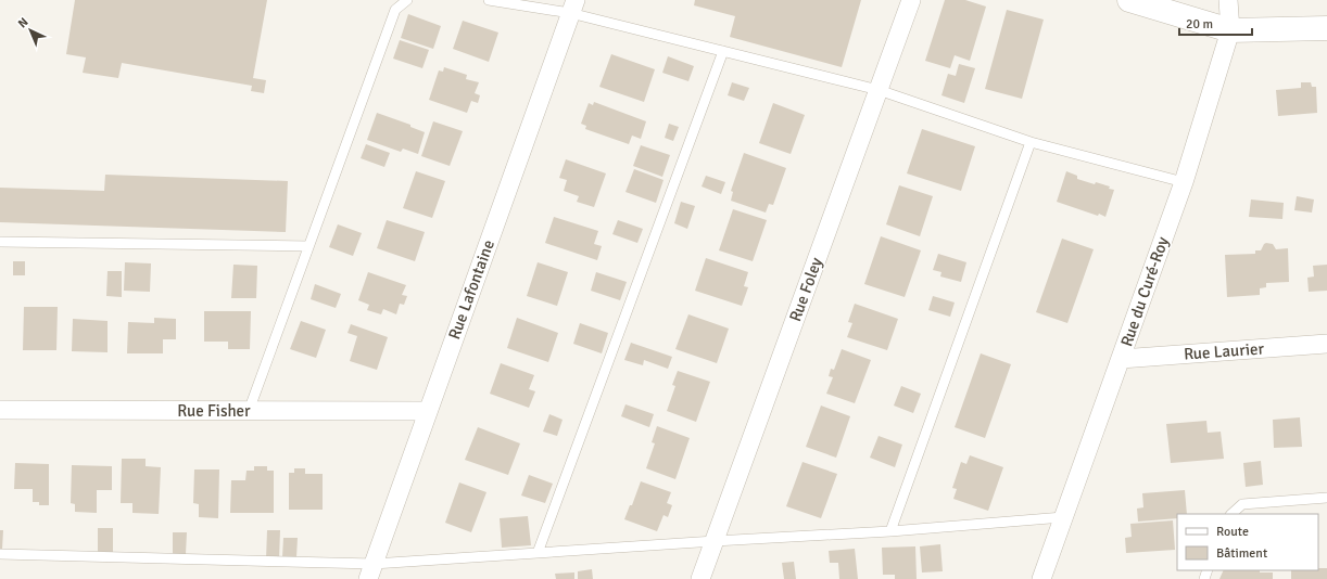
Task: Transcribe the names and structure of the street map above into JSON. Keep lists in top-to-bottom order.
{
  "streets": {
    "street": [
      "Rue Lafontaine",
      "Rue Foley",
      "Rue du Curé-Roy",
      "Rue Laurier",
      "Rue Fisher"
    ]
  },
  "crossings": [
    ["Rue Lafontaine", "Rue Fisher"],
    ["Rue du Curé-Roy", "Rue Laurier"]
  ],
  "legend": ["Route", "Bâtiment"],
  "scale_bar": "20 m",
  "north": "top left"
}
